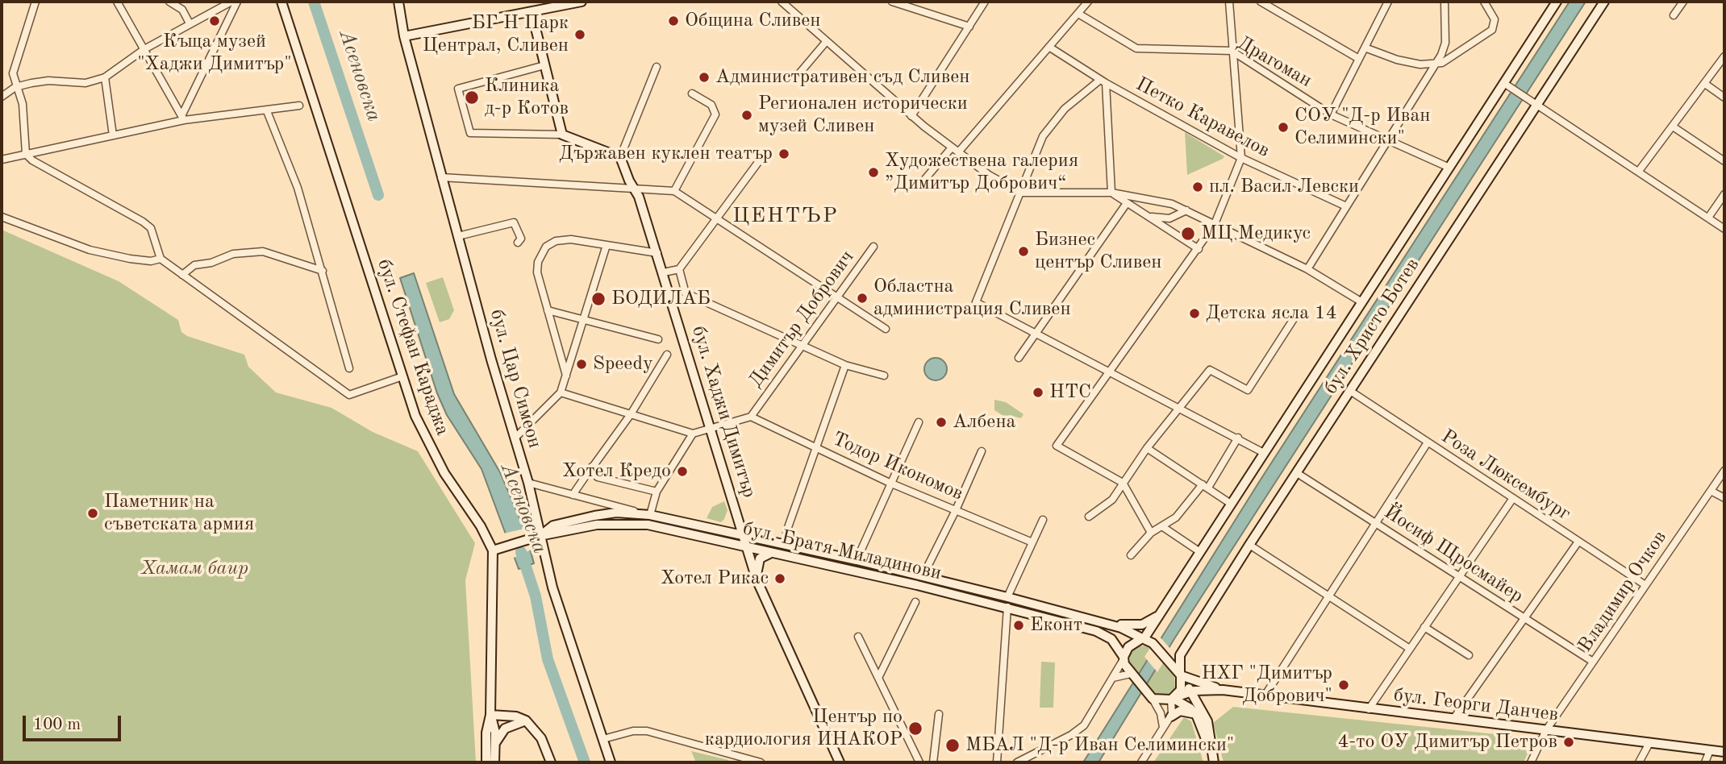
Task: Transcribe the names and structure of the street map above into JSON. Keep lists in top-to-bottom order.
{
  "streets": {
    "main road": [
      "бул. Христо Ботев",
      "бул. Стефан Караджа",
      "бул. Цар Симеон",
      "бул. Хаджи Димитър",
      "бул. Братя Миладинови",
      "бул. Георги Данчев"
    ],
    "street": [
      "Драгоман",
      "Петко Каравелов",
      "Димитър Добрович",
      "Тодор Икономов",
      "Роза Люксембург",
      "Йосиф Щросмайер",
      "Владимир Очков"
    ]
  },
  "crossings": [
    ["Драгоман", "бул. Христо Ботев"],
    ["Димитър Добрович", "бул. Хаджи Димитър"],
    ["Димитър Добрович", "Тодор Икономов"],
    ["бул. Христо Ботев", "Роза Люксембург"],
    ["бул. Христо Ботев", "бул. Братя Миладинови"],
    ["бул. Христо Ботев", "Йосиф Щросмайер"],
    ["бул. Христо Ботев", "бул. Георги Данчев"],
    ["бул. Стефан Караджа", "бул. Братя Миладинови"],
    ["бул. Цар Симеон", "бул. Братя Миладинови"],
    ["бул. Хаджи Димитър", "бул. Братя Миладинови"],
    ["Роза Люксембург", "Владимир Очков"],
    ["Йосиф Щросмайер", "Владимир Очков"],
    ["Владимир Очков", "бул. Георги Данчев"]
  ],
  "districts": ["ЦЕНТЪР"],
  "water": ["Асеновска"],
  "parks": ["Хамам баир"],
  "places": [
    "Къща музей \"Хаджи Димитър\"",
    "Община Сливен",
    "БГ H Парк Централ, Сливен",
    "Административен съд Сливен",
    "Клиника д-р Котов",
    "Регионален исторически музей Сливен",
    "СОУ \"Д-р Иван Селимински\"",
    "Държавен куклен театър",
    "Художествена галерия ”Димитър Добрович“",
    "пл. Васил Левски",
    "МЦ Медикус",
    "Бизнес център Сливен",
    "Областна администрация Сливен",
    "БОДИЛАБ",
    "Детска ясла 14",
    "Speedy",
    "НТС",
    "Албена",
    "Хотел Кредо",
    "Паметник на съветската армия",
    "Хотел Рикас",
    "Еконт",
    "НХГ \"Димитър Добрович\"",
    "Център по кардиология ИНАКОР",
    "4-то ОУ Димитър Петров",
    "МБАЛ \"Д-р Иван Селимински\""
  ],
  "scale_bar": "100 m"
}
